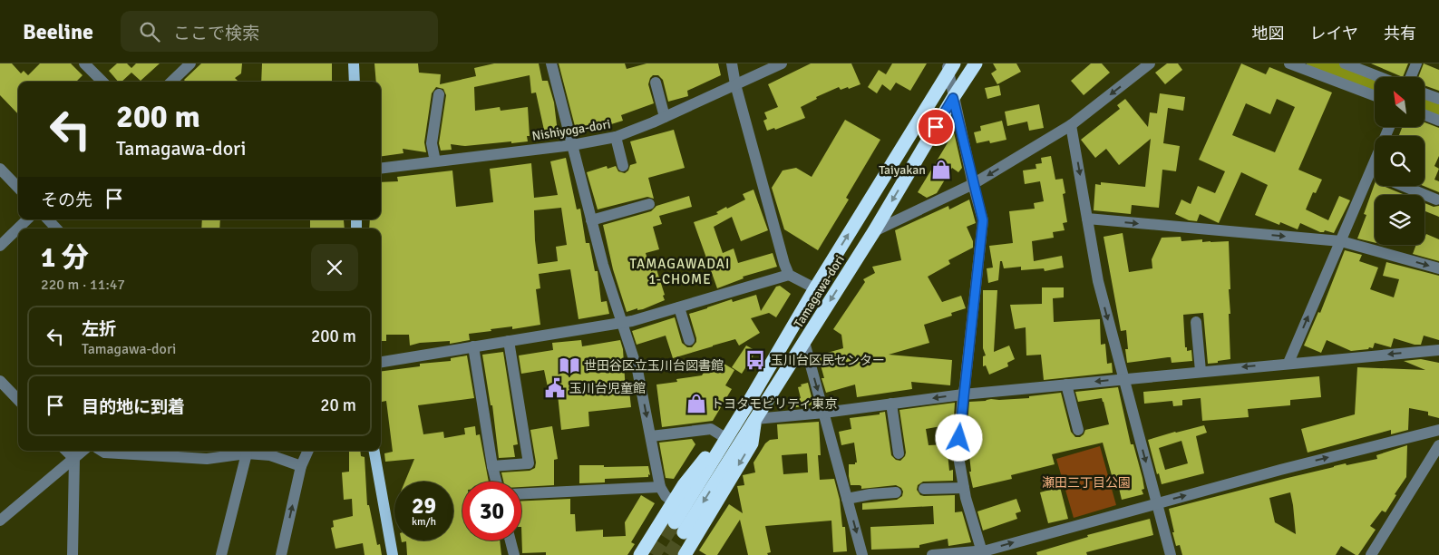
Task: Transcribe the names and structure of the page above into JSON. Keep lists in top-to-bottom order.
{
  "streets": {
    "highway": ["Tamagawa-dori"],
    "street": ["Nishiyoga-dori"]
  },
  "districts": ["TAMAGAWADAI 1-CHOME"],
  "parks": ["瀬田三丁目公園"],
  "places": {
    "shop": ["Taiyakan", "トヨタモビリティ東京"],
    "bus stop": ["玉川台区民センター"],
    "library": ["世田谷区立玉川台図書館"],
    "public building": ["玉川台児童館"]
  },
  "north": "top left",
  "page": {
    "header": "Beeline",
    "search": "ここで検索",
    "nav": ["地図", "レイヤ", "共有"],
    "turn": ["200 m", "Tamagawa-dori"],
    "then": "その先",
    "heading": ["1 分", "220 m · 11:47"],
    "list": [
      {
        "name": "左折",
        "note": "Tamagawa-dori",
        "value": "200 m"
      },
      {
        "name": "目的地に到着",
        "value": "20 m"
      }
    ],
    "speed": "29 km/h",
    "limit": "30"
  }
}
